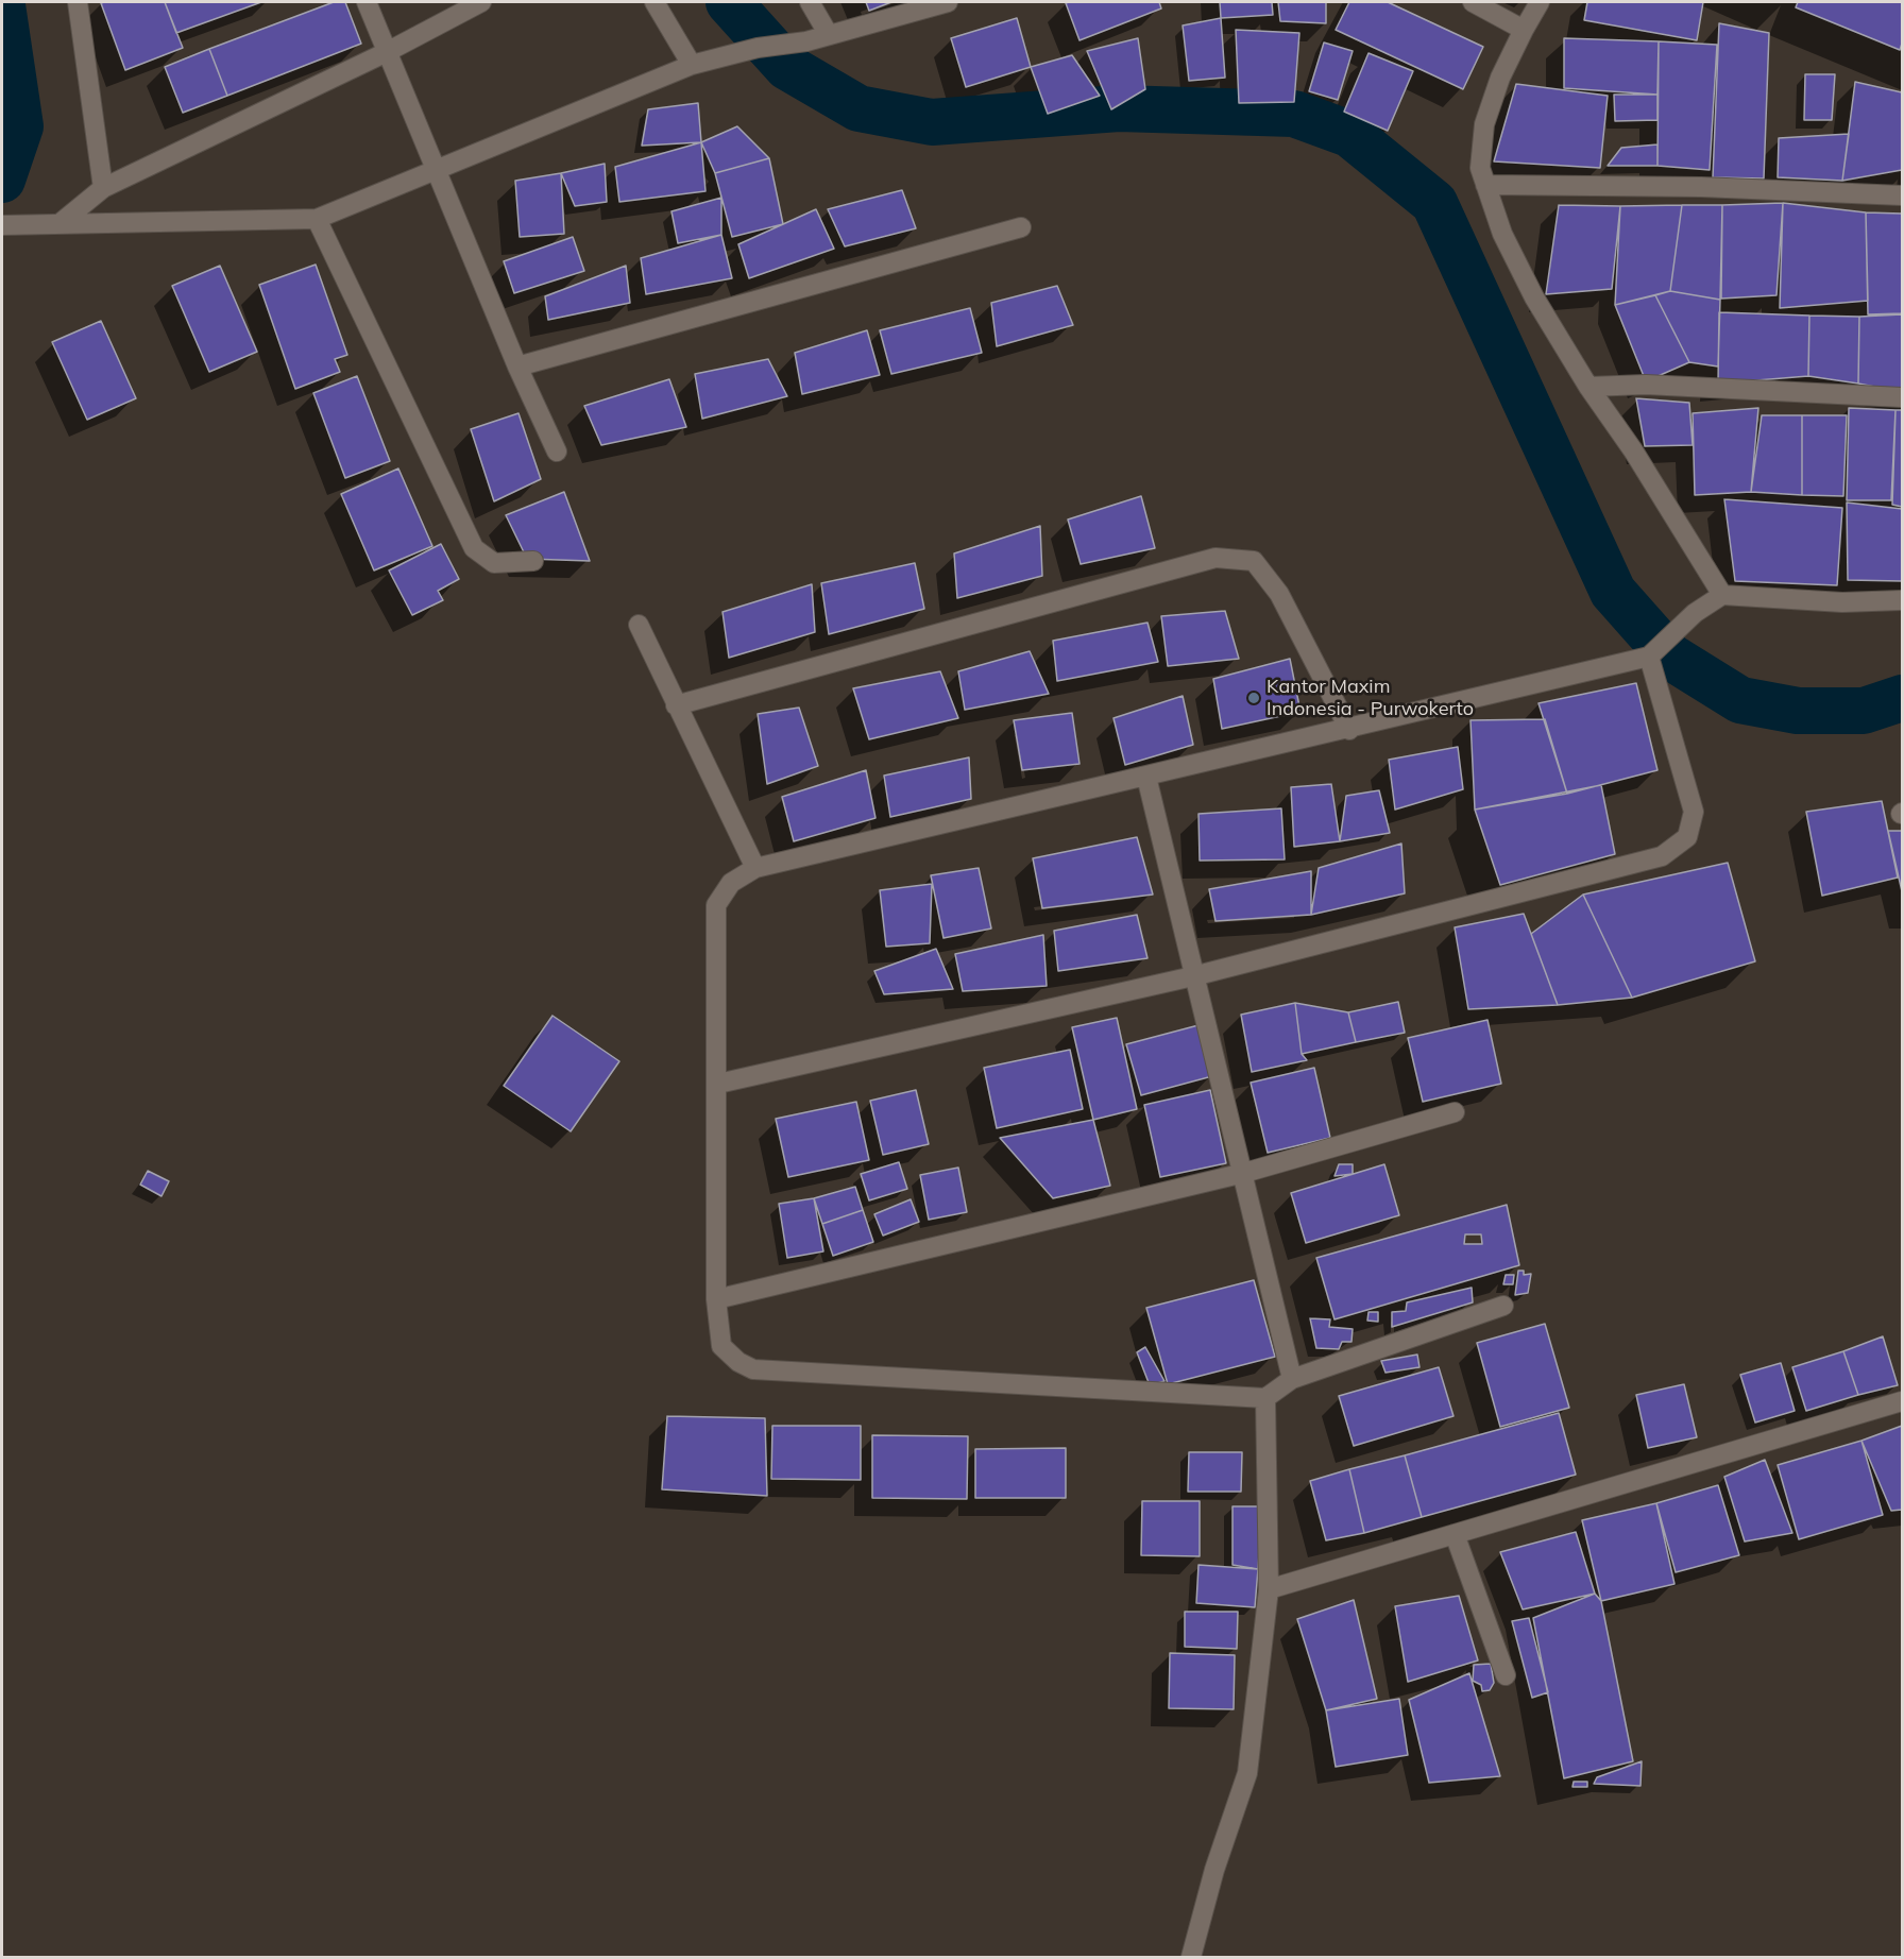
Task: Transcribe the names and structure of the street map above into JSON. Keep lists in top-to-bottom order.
{
  "places": ["Kantor Maxim Indonesia - Purwokerto"]
}
